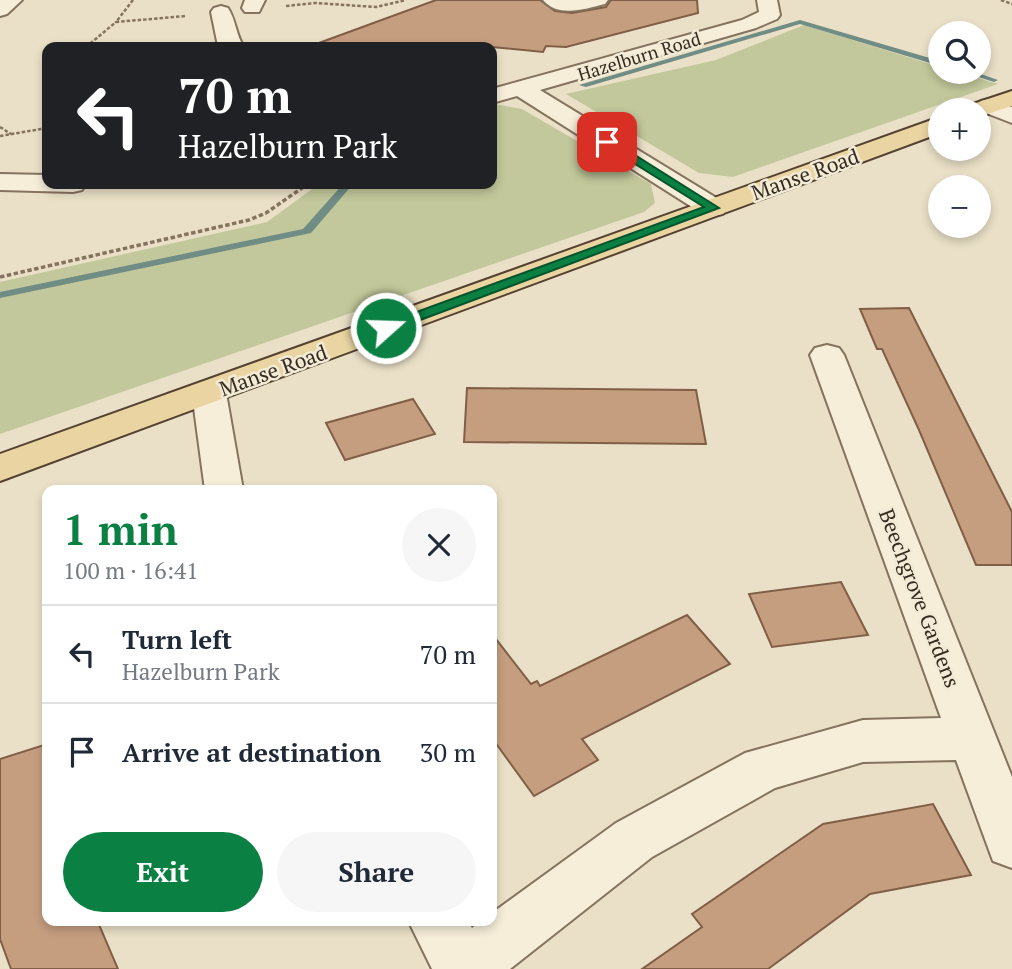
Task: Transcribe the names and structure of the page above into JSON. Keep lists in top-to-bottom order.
{
  "streets": {
    "main road": ["Manse Road"],
    "street": ["Hazelburn Road", "Beechgrove Gardens"]
  },
  "page": {
    "map_buttons": ["+", "−"],
    "turn": ["70 m", "Hazelburn Park"],
    "heading": ["1 min", "100 m · 16:41"],
    "list": [
      {
        "name": "Turn left",
        "note": "Hazelburn Park",
        "value": "70 m"
      },
      {
        "name": "Arrive at destination",
        "value": "30 m"
      }
    ],
    "buttons": ["Exit", "Share"]
  }
}
